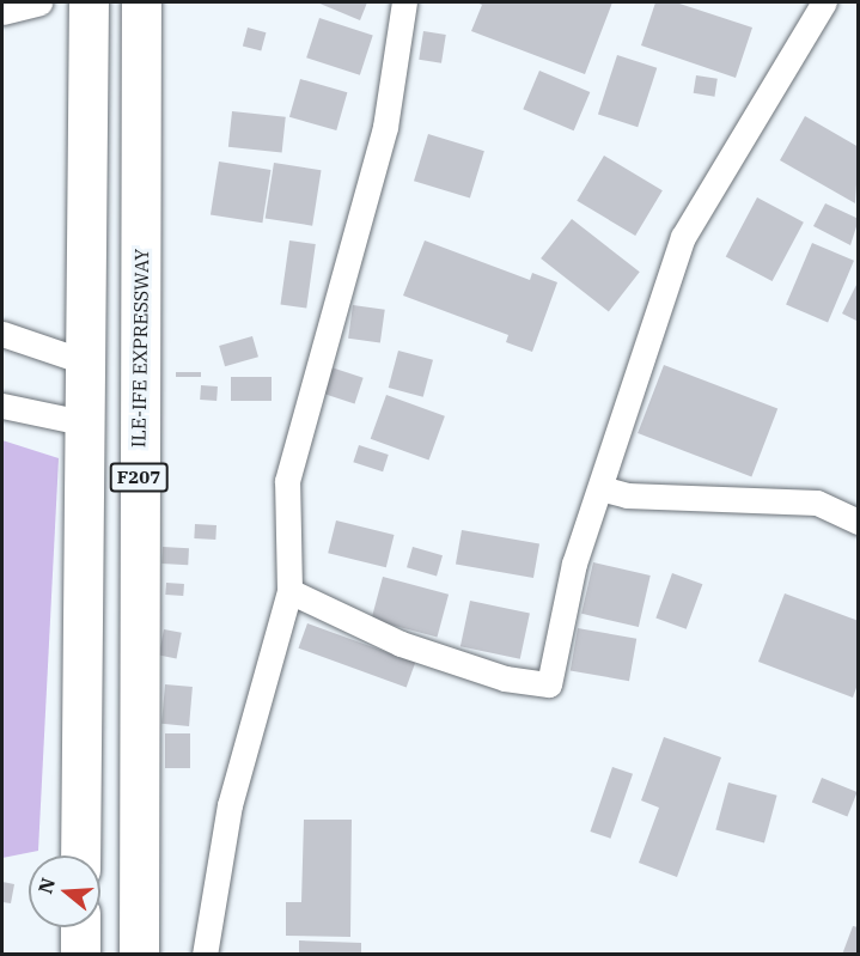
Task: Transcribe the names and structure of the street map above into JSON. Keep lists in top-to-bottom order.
{
  "streets": {
    "main road": ["ILE-IFE EXPRESSWAY", "F207"]
  },
  "north": "left"
}
